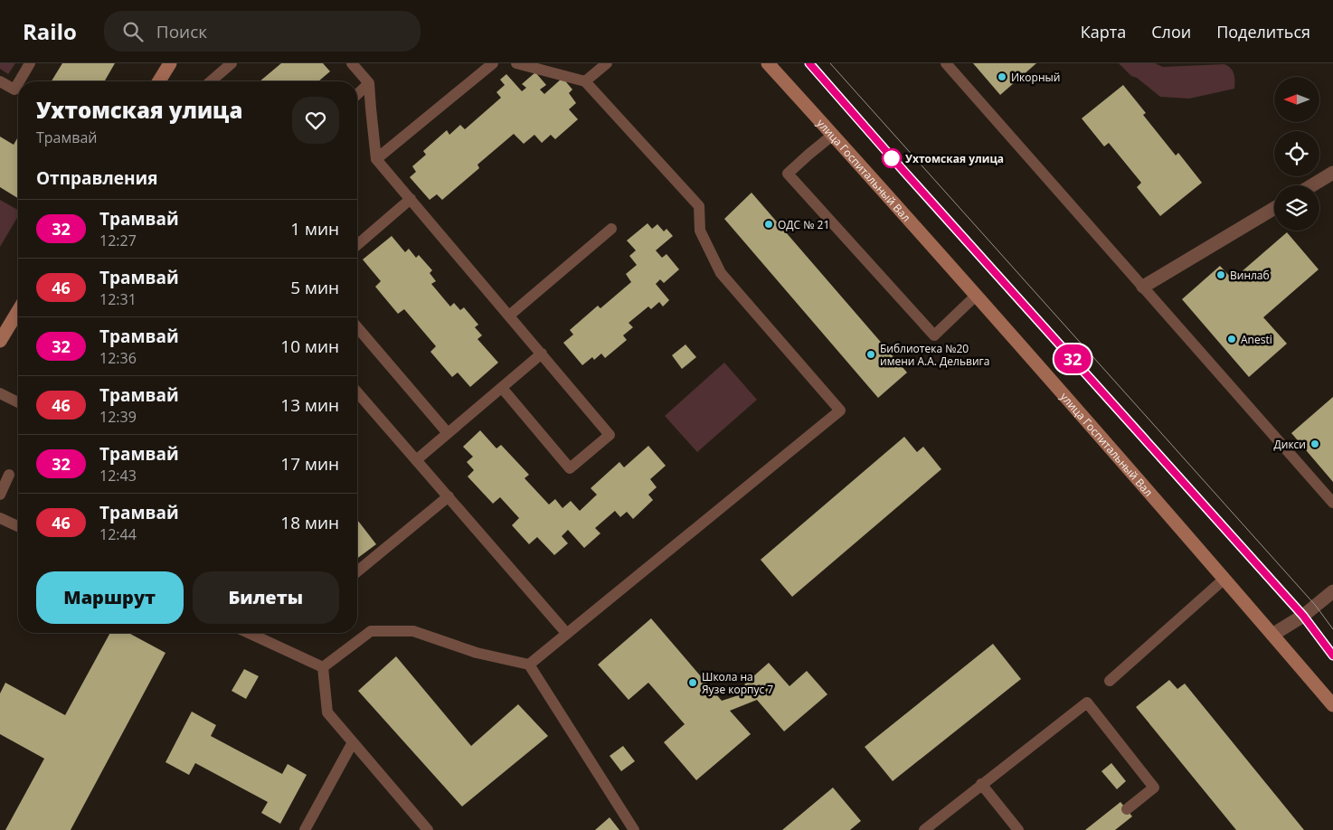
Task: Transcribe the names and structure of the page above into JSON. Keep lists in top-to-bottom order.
{
  "streets": {
    "main road": ["улица Госпитальный Вал"]
  },
  "places": [
    "Икорный",
    "Ухтомская улица",
    "ОДС № 21",
    "Винлаб",
    "Anesti",
    "Библиотека №20 имени А.А. Дельвига",
    "Дикси",
    "Школа на Яузе корпус 7"
  ],
  "lines": ["tram line 32"],
  "north": "left",
  "page": {
    "header": "Railo",
    "search": "Поиск",
    "nav": ["Карта", "Слои", "Поделиться"],
    "on_map": "32",
    "heading": [
      ["Ухтомская улица", "Трамвай"],
      "Отправления"
    ],
    "list": [
      {
        "mark": "32",
        "name": "Трамвай",
        "note": "12:27",
        "value": "1 мин"
      },
      {
        "mark": "46",
        "name": "Трамвай",
        "note": "12:31",
        "value": "5 мин"
      },
      {
        "mark": "32",
        "name": "Трамвай",
        "note": "12:36",
        "value": "10 мин"
      },
      {
        "mark": "46",
        "name": "Трамвай",
        "note": "12:39",
        "value": "13 мин"
      },
      {
        "mark": "32",
        "name": "Трамвай",
        "note": "12:43",
        "value": "17 мин"
      },
      {
        "mark": "46",
        "name": "Трамвай",
        "note": "12:44",
        "value": "18 мин"
      }
    ],
    "buttons": ["Маршрут", "Билеты"]
  }
}
